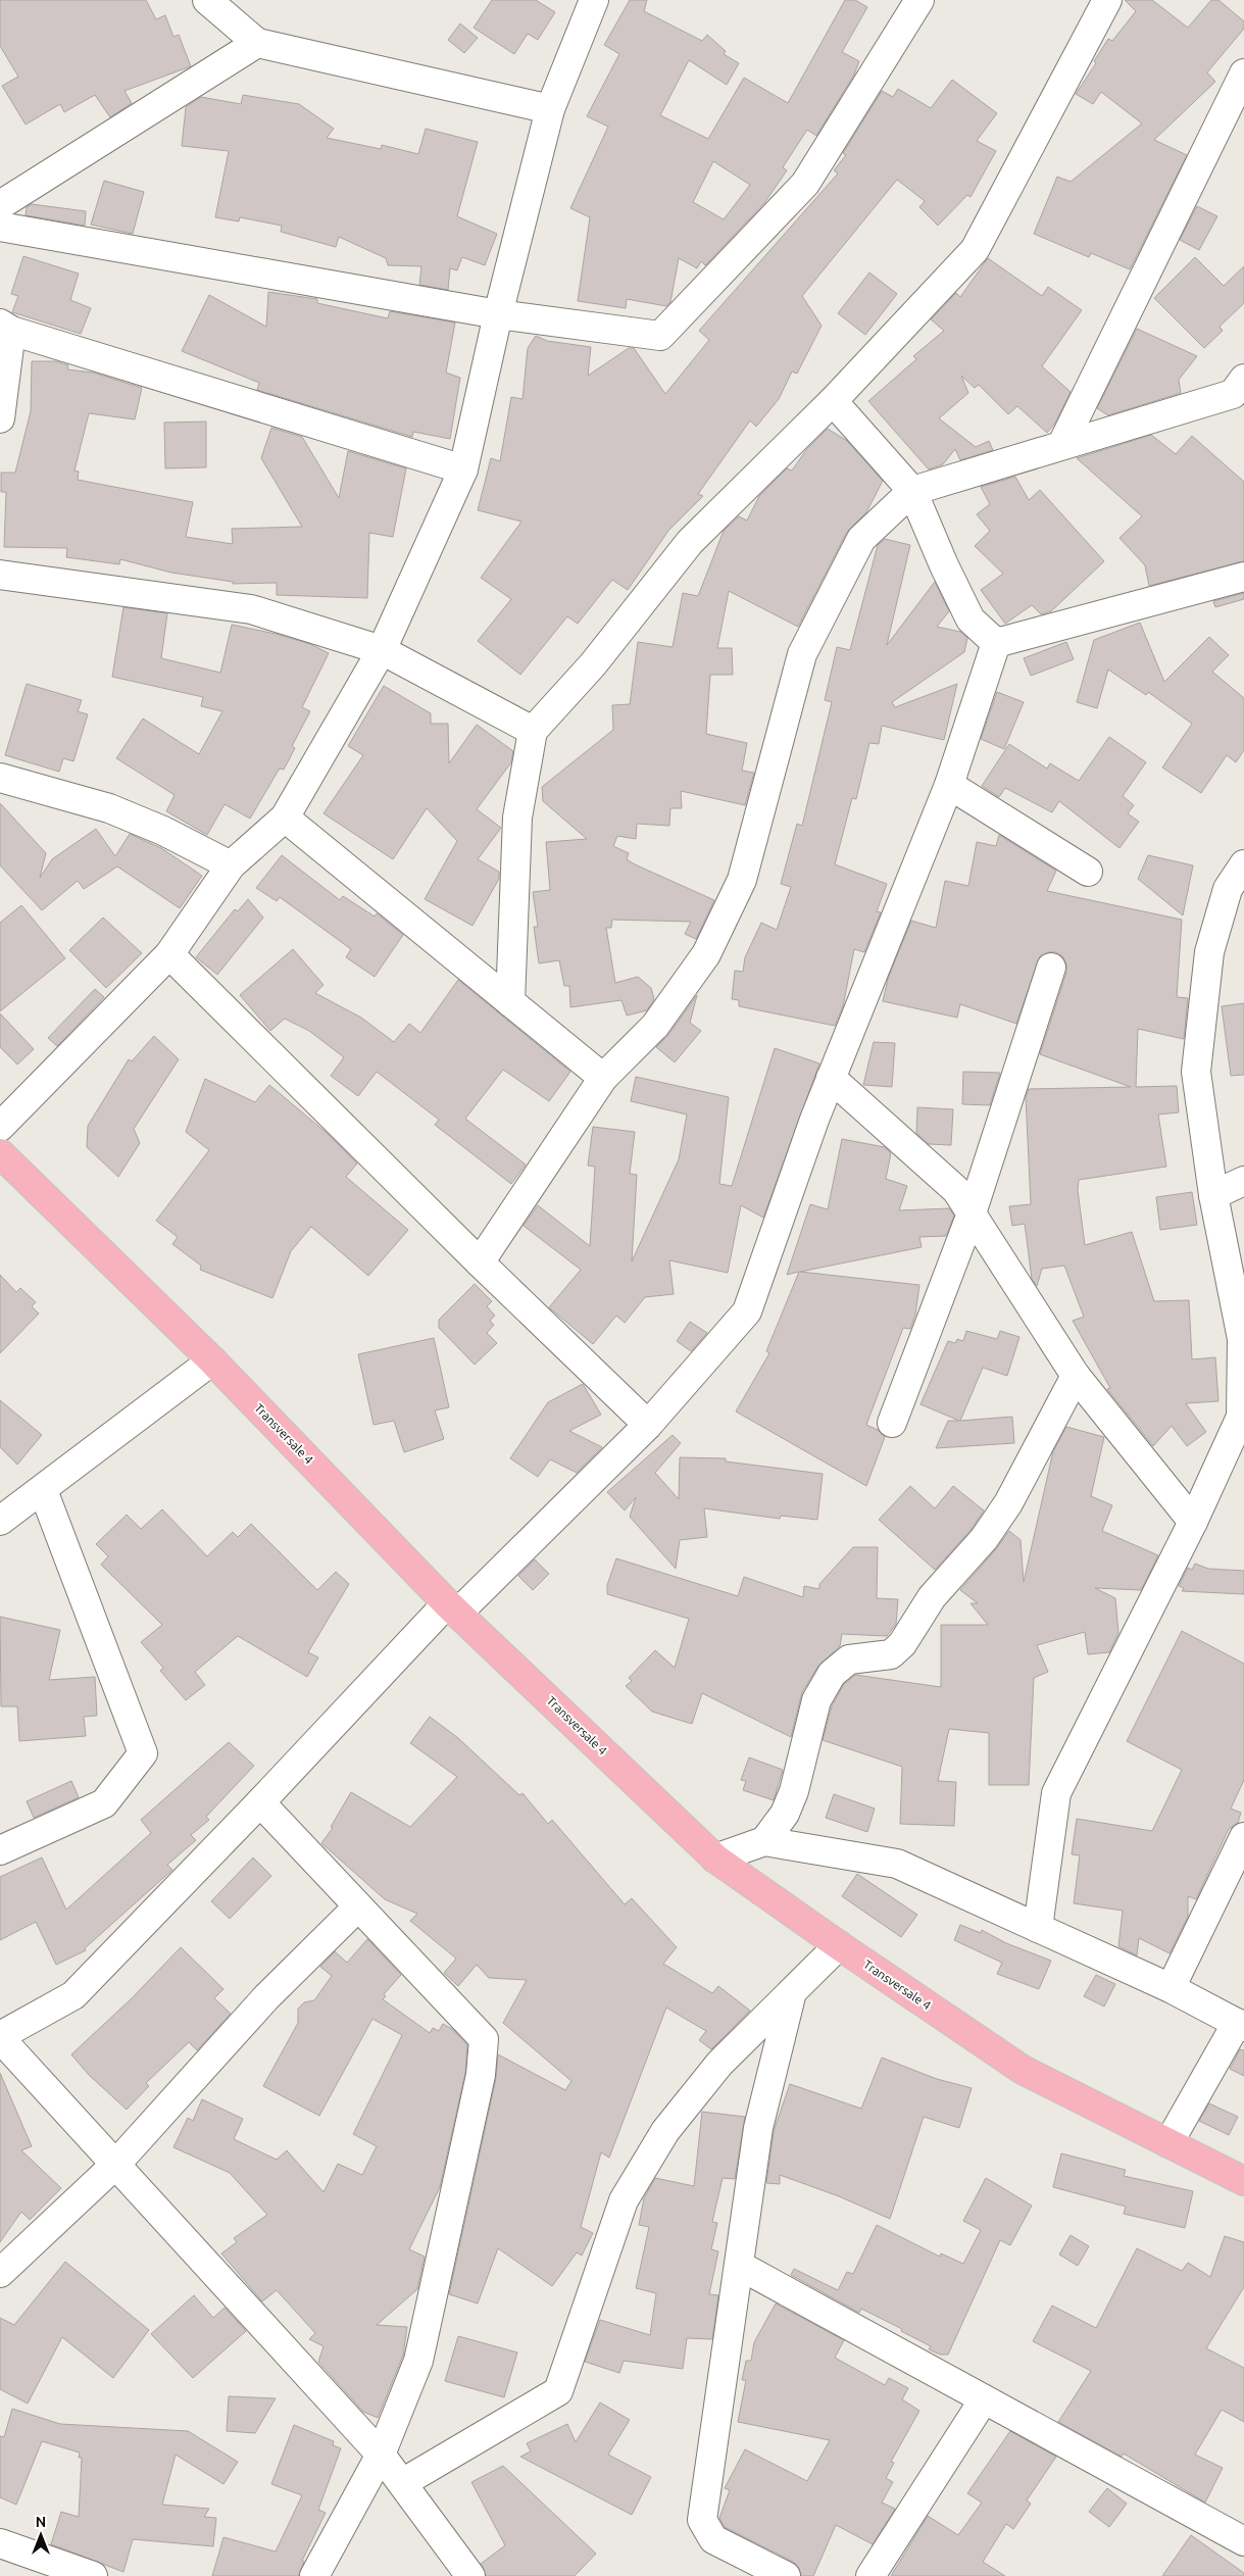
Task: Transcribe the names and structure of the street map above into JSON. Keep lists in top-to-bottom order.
{
  "streets": {
    "main road": ["Transversale 4"]
  },
  "north": "top"
}
